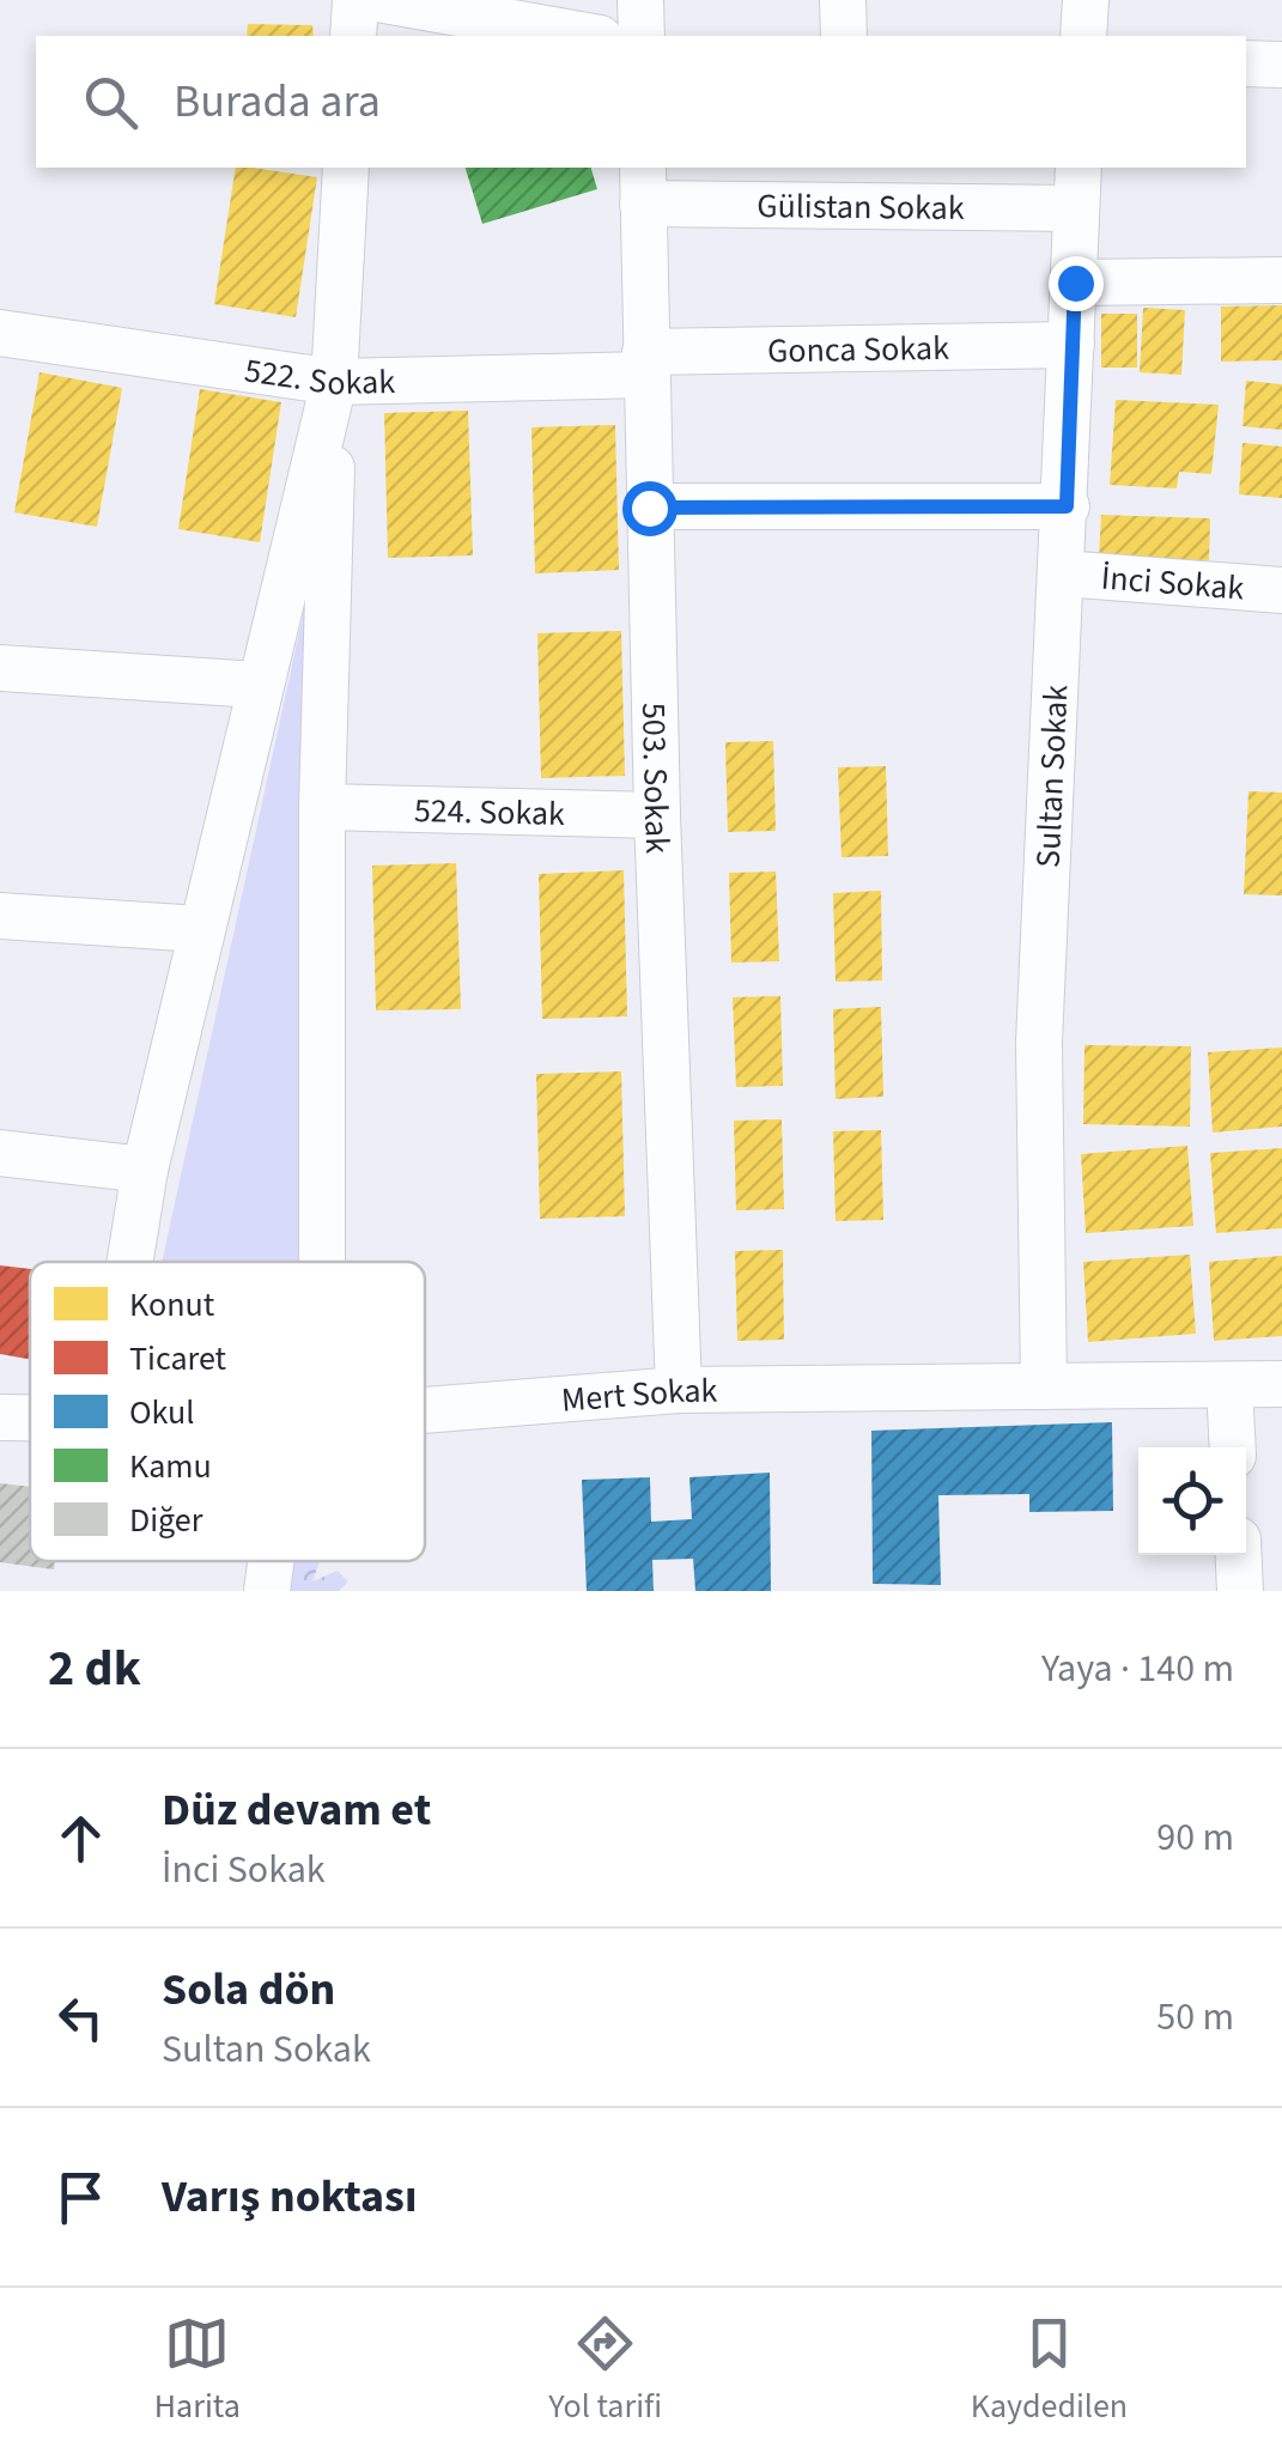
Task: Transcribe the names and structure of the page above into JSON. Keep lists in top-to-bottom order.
{
  "streets": {
    "street": [
      "Gülistan Sokak",
      "Gonca Sokak",
      "522. Sokak",
      "İnci Sokak",
      "Sultan Sokak",
      "503. Sokak",
      "524. Sokak",
      "Mert Sokak"
    ]
  },
  "crossings": [
    ["Gülistan Sokak", "Sultan Sokak"],
    ["Gülistan Sokak", "503. Sokak"],
    ["Gonca Sokak", "522. Sokak"],
    ["Gonca Sokak", "Sultan Sokak"],
    ["Gonca Sokak", "503. Sokak"],
    ["522. Sokak", "503. Sokak"],
    ["İnci Sokak", "Sultan Sokak"],
    ["Sultan Sokak", "Mert Sokak"],
    ["503. Sokak", "524. Sokak"],
    ["503. Sokak", "Mert Sokak"]
  ],
  "legend": [
    "Konut",
    "Ticaret",
    "Okul",
    "Kamu",
    "Diğer"
  ],
  "page": {
    "search": "Burada ara",
    "heading": ["2 dk", "Yaya · 140 m"],
    "list": [
      ["Düz devam et", "İnci Sokak", "90 m"],
      ["Sola dön", "Sultan Sokak", "50 m"],
      "Varış noktası"
    ],
    "nav": ["Harita", "Yol tarifi", "Kaydedilen"]
  }
}
